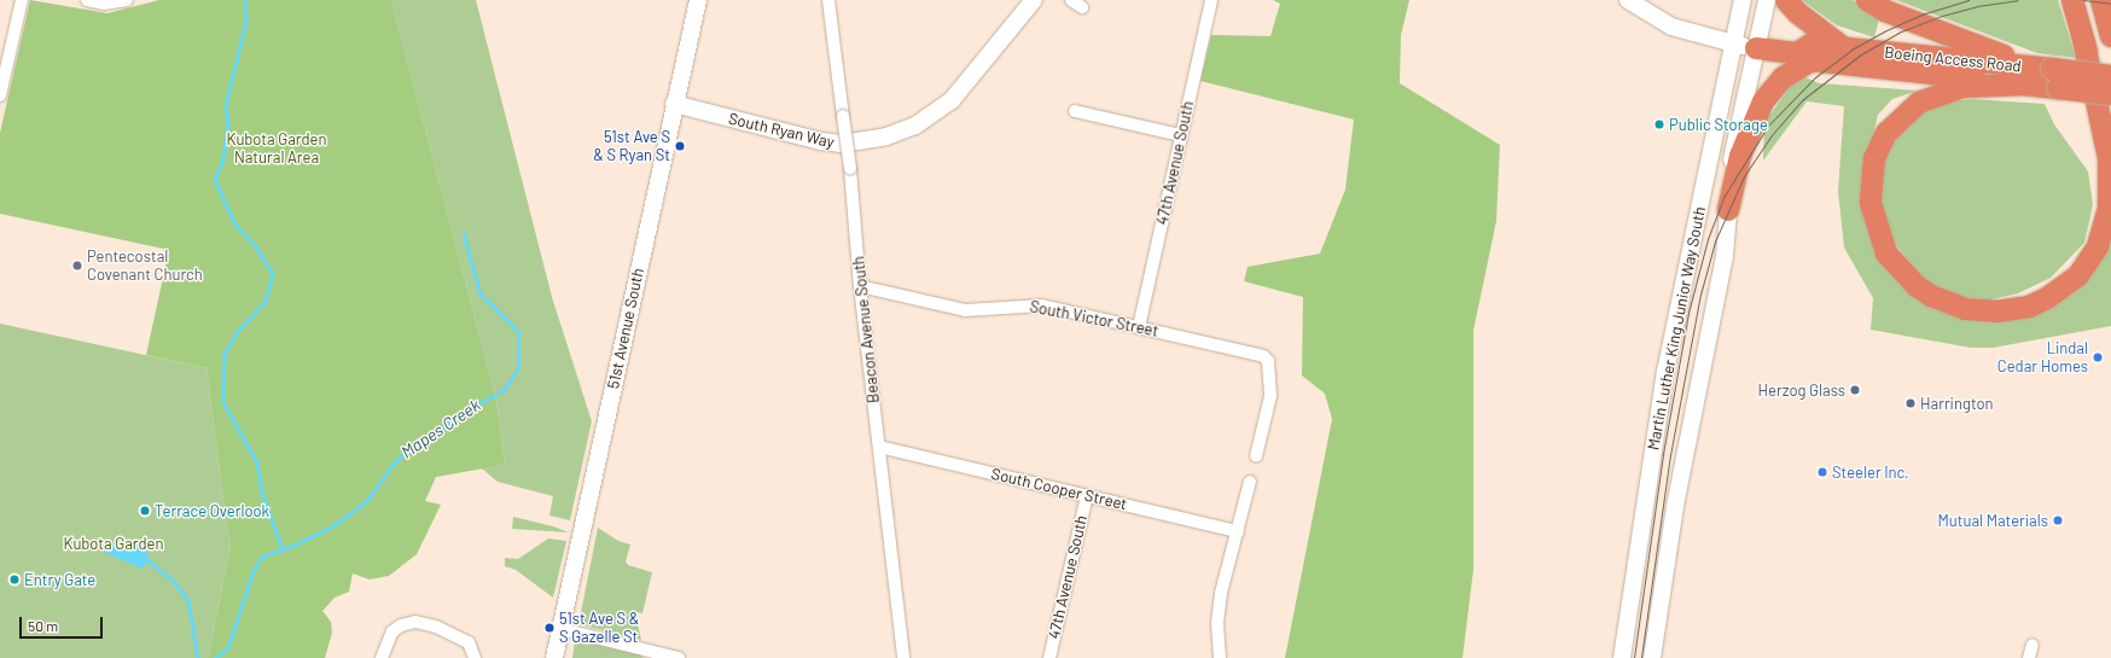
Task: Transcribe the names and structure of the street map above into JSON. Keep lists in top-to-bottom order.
{
  "streets": {
    "highway": ["Boeing Access Road"],
    "main road": ["South Ryan Way", "51st Avenue South", "Martin Luther King Junior Way South"],
    "street": [
      "47th Avenue South",
      "South Victor Street",
      "Beacon Avenue South",
      "South Cooper Street"
    ]
  },
  "crossings": [
    ["Boeing Access Road", "Martin Luther King Junior Way South"],
    ["South Ryan Way", "51st Avenue South"],
    ["47th Avenue South", "South Victor Street"],
    ["47th Avenue South", "South Cooper Street"],
    ["South Victor Street", "Beacon Avenue South"],
    ["Beacon Avenue South", "South Cooper Street"]
  ],
  "water": ["Mapes Creek"],
  "parks": ["Kubota Garden Natural Area", "Kubota Garden"],
  "places": [
    "Public Storage",
    "51st Ave S & S Ryan St",
    "Pentecostal Covenant Church",
    "Lindal Cedar Homes",
    "Herzog Glass",
    "Harrington",
    "Steeler Inc.",
    "Terrace Overlook",
    "Mutual Materials",
    "Entry Gate",
    "51st Ave S & S Gazelle St"
  ],
  "scale_bar": "50 m"
}
